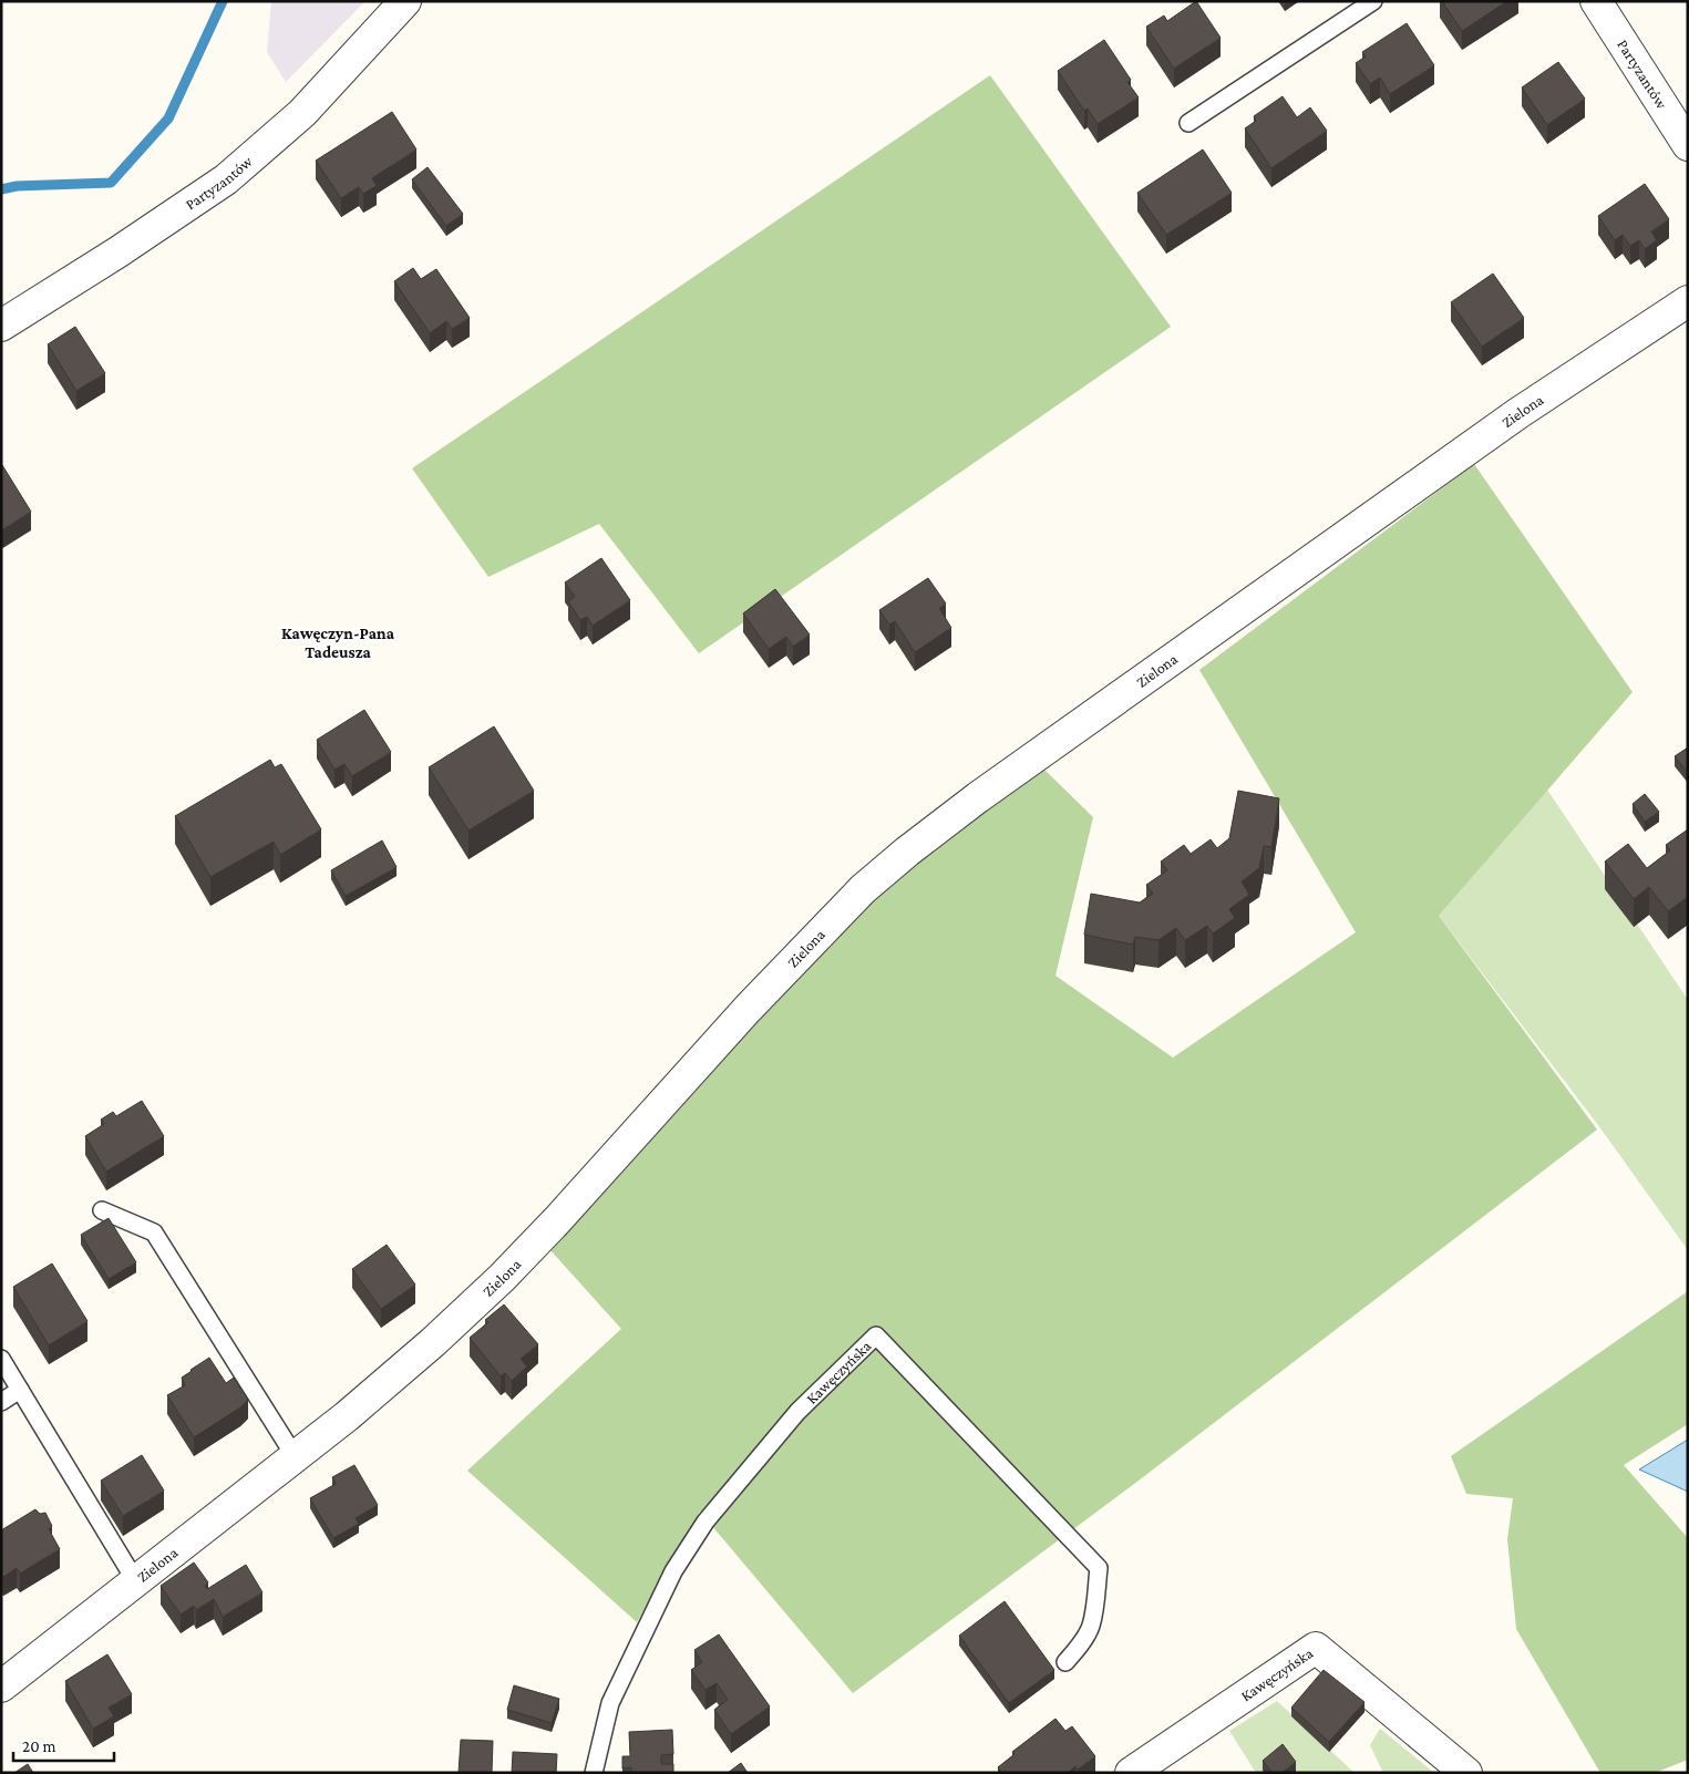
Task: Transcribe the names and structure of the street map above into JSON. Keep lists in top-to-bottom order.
{
  "streets": {
    "street": ["Partyzantów", "Zielona", "Kawęczyńska"]
  },
  "districts": ["Kawęczyn-Pana Tadeusza"],
  "scale_bar": "20 m"
}
